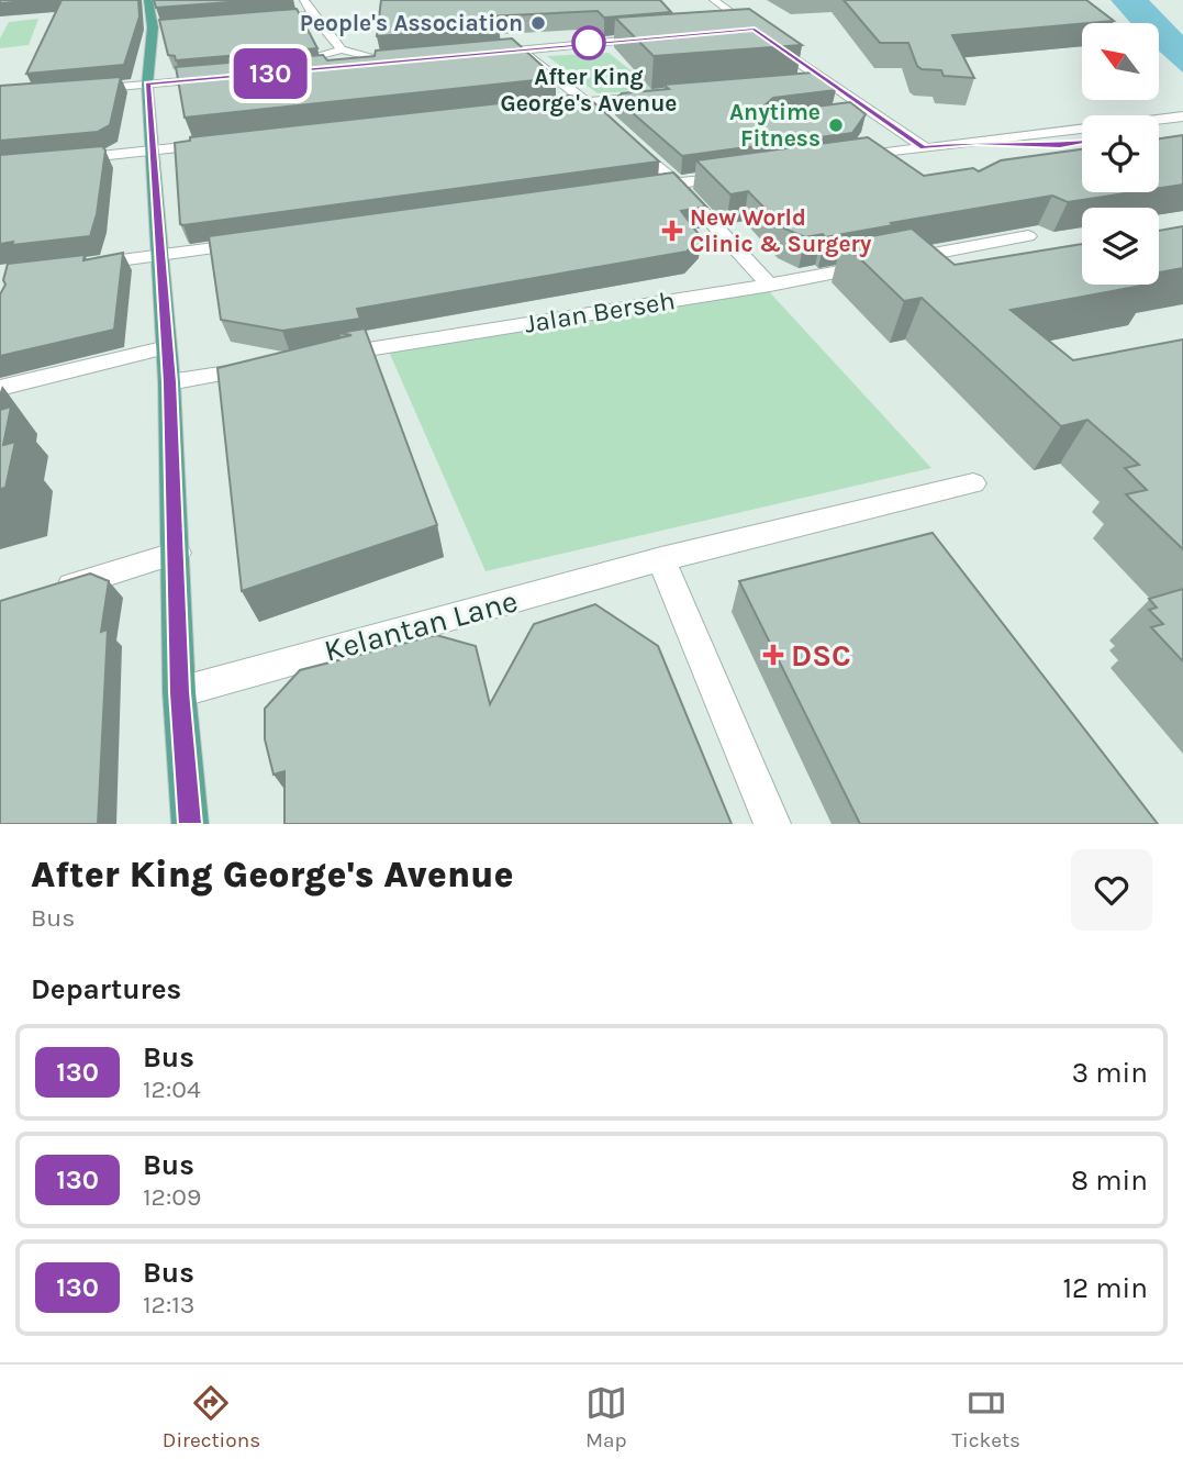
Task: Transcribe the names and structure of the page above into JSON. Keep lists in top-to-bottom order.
{
  "streets": {
    "street": ["Jalan Berseh", "Kelantan Lane"]
  },
  "places": {
    "other": ["People's Association", "After King George's Avenue", "Anytime Fitness"],
    "health": ["New World Clinic & Surgery", "DSC"]
  },
  "lines": ["bus line 130"],
  "north": "top left",
  "page": {
    "on_map": "130",
    "heading": [
      ["After King George's Avenue", "Bus"],
      "Departures"
    ],
    "list": [
      {
        "mark": "130",
        "name": "Bus",
        "note": "12:04",
        "value": "3 min"
      },
      {
        "mark": "130",
        "name": "Bus",
        "note": "12:09",
        "value": "8 min"
      },
      {
        "mark": "130",
        "name": "Bus",
        "note": "12:13",
        "value": "12 min"
      }
    ],
    "tabs": ["Directions", "Map", "Tickets"]
  }
}
